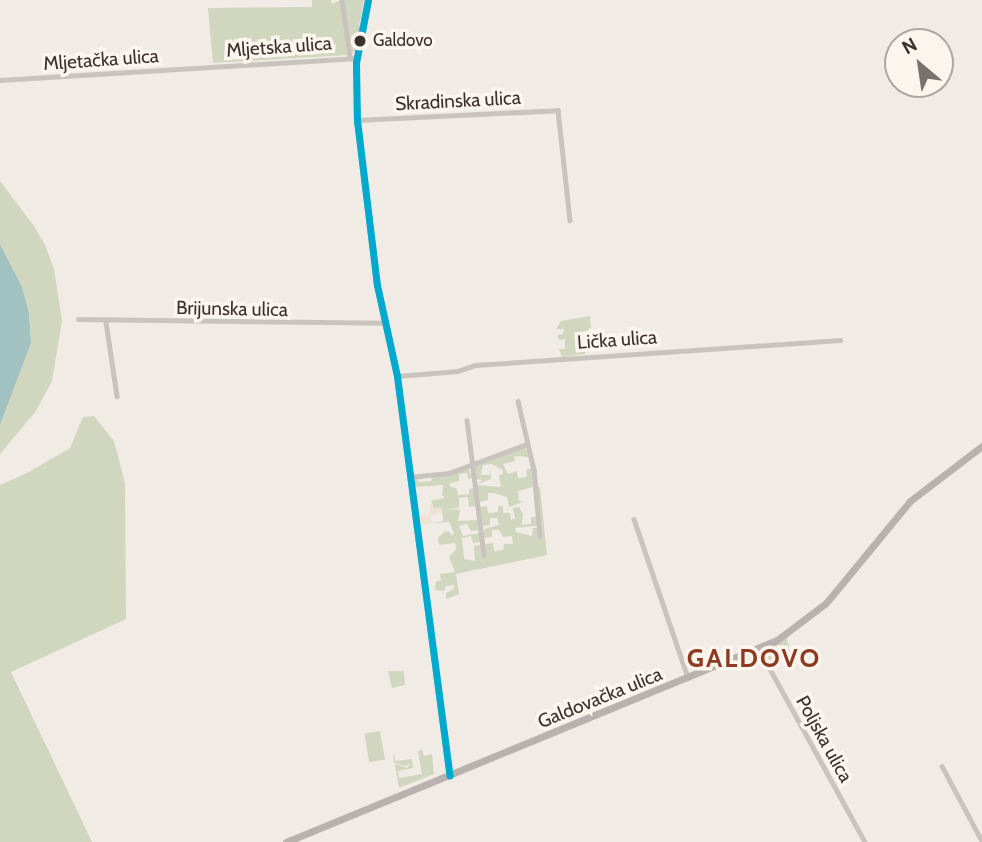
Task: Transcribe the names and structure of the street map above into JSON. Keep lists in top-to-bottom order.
{
  "streets": {
    "main road": ["Galdovačka ulica"],
    "street": [
      "Mljetska ulica",
      "Mljetačka ulica",
      "Skradinska ulica",
      "Brijunska ulica",
      "Lička ulica",
      "Poljska ulica"
    ]
  },
  "crossings": [
    ["Mljetska ulica", "Mljetačka ulica"],
    ["Galdovačka ulica", "Poljska ulica"]
  ],
  "districts": ["GALDOVO"],
  "places": ["Galdovo"],
  "north": "top left"
}
